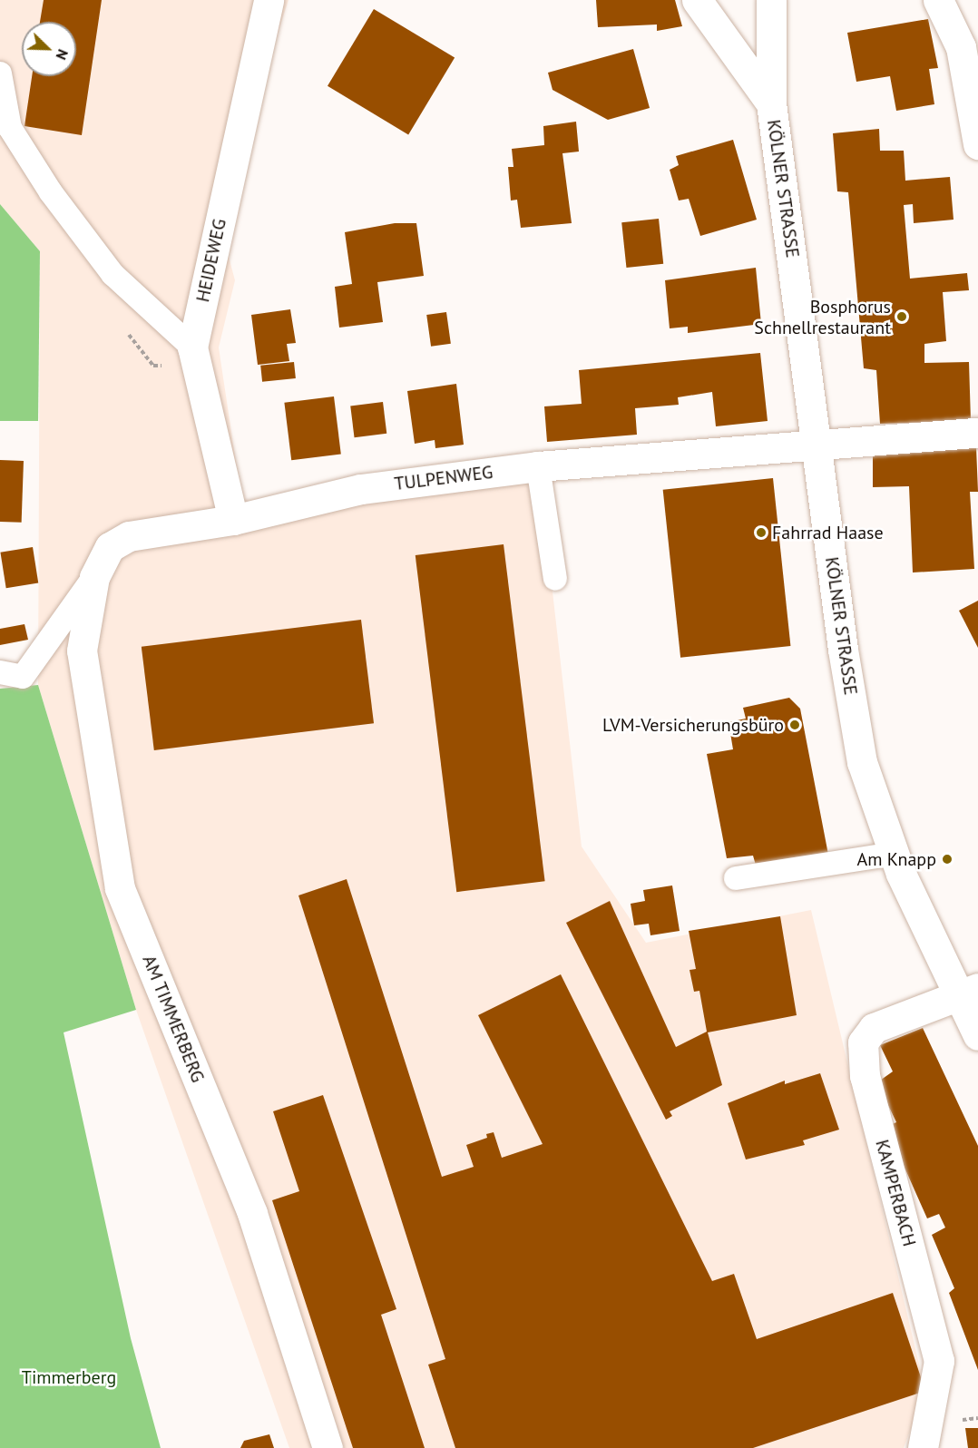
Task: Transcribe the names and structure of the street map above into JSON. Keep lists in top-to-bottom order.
{
  "streets": {
    "street": [
      "KÖLNER STRASSE",
      "HEIDEWEG",
      "TULPENWEG",
      "AM TIMMERBERG",
      "KAMPERBACH"
    ]
  },
  "crossings": [
    ["KÖLNER STRASSE", "TULPENWEG"],
    ["KÖLNER STRASSE", "KAMPERBACH"],
    ["HEIDEWEG", "TULPENWEG"],
    ["TULPENWEG", "AM TIMMERBERG"]
  ],
  "parks": ["Timmerberg"],
  "places": [
    "Bosphorus Schnellrestaurant",
    "Fahrrad Haase",
    "LVM-Versicherungsbüro",
    "Am Knapp"
  ],
  "north": "bottom right"
}
